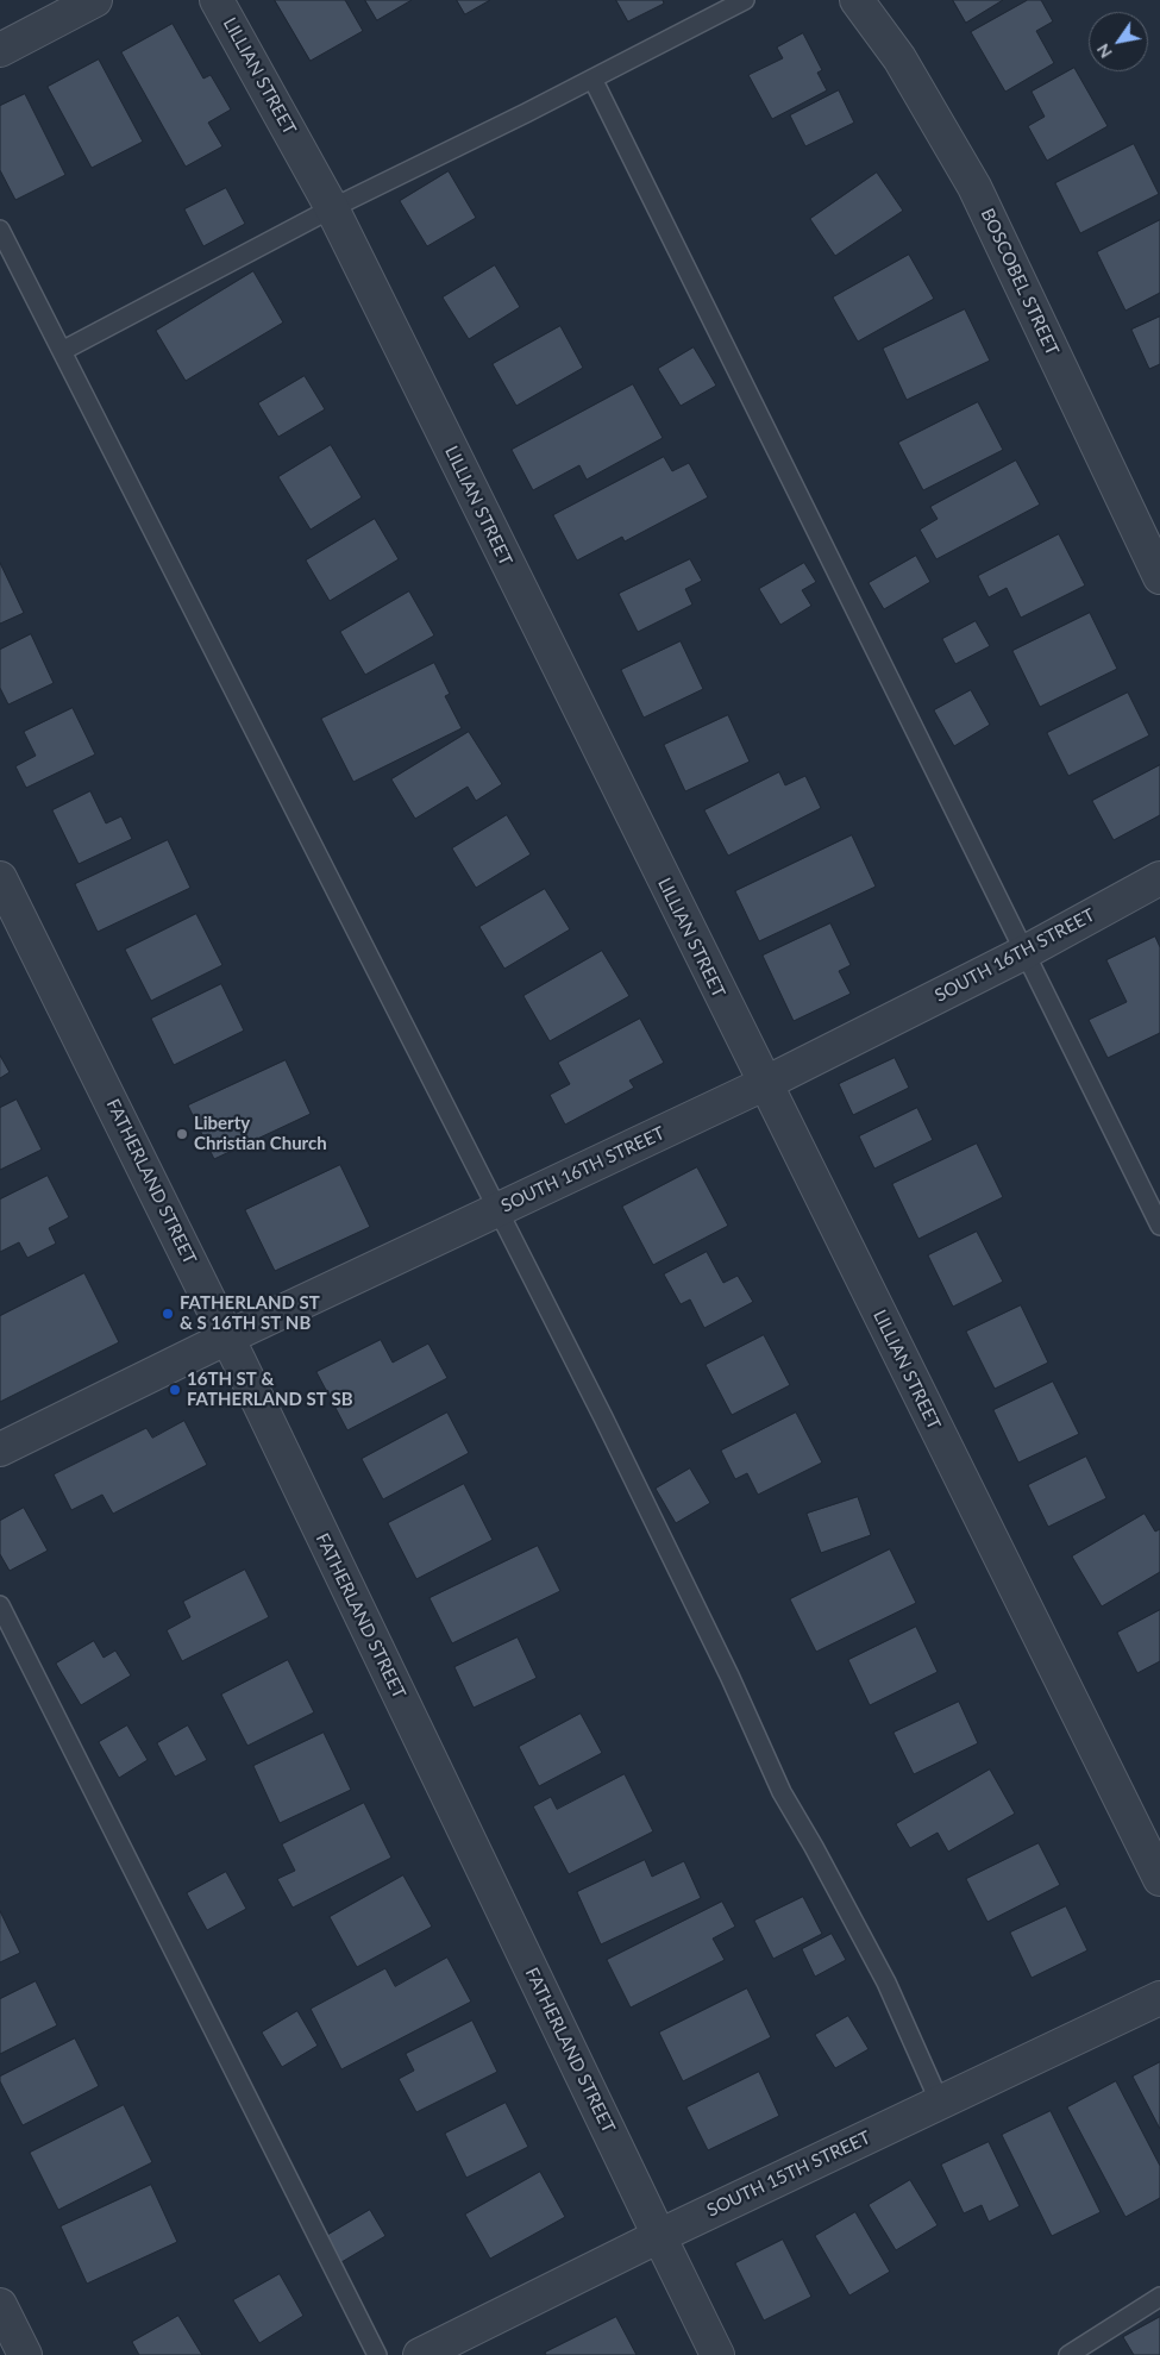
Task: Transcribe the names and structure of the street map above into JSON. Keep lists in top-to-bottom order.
{
  "streets": {
    "street": [
      "LILLIAN STREET",
      "BOSCOBEL STREET",
      "SOUTH 16TH STREET",
      "FATHERLAND STREET",
      "SOUTH 15TH STREET"
    ]
  },
  "crossings": [
    ["LILLIAN STREET", "SOUTH 16TH STREET"],
    ["SOUTH 16TH STREET", "FATHERLAND STREET"],
    ["FATHERLAND STREET", "SOUTH 15TH STREET"]
  ],
  "places": ["Liberty Christian Church", "FATHERLAND ST & S 16TH ST NB", "16TH ST & FATHERLAND ST SB"],
  "north": "bottom left"
}
